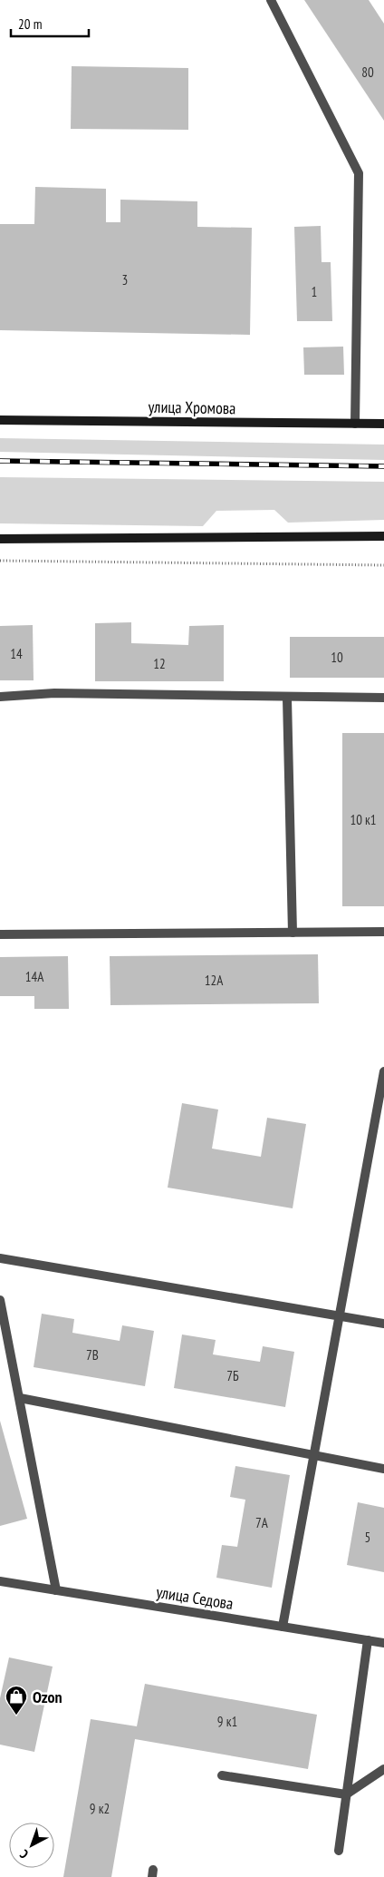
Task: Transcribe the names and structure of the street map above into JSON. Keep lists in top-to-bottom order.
{
  "streets": {
    "street": ["улица Хромова", "улица Седова"]
  },
  "places": {
    "shop": ["Ozon"]
  },
  "house_numbers": [
    "80",
    "3",
    "1",
    "14",
    "10",
    "12",
    "10 к1",
    "14А",
    "12А",
    "7В",
    "7Б",
    "7А",
    "5",
    "9 к1",
    "9 к2"
  ],
  "scale_bar": "20 m",
  "north": "bottom left"
}
